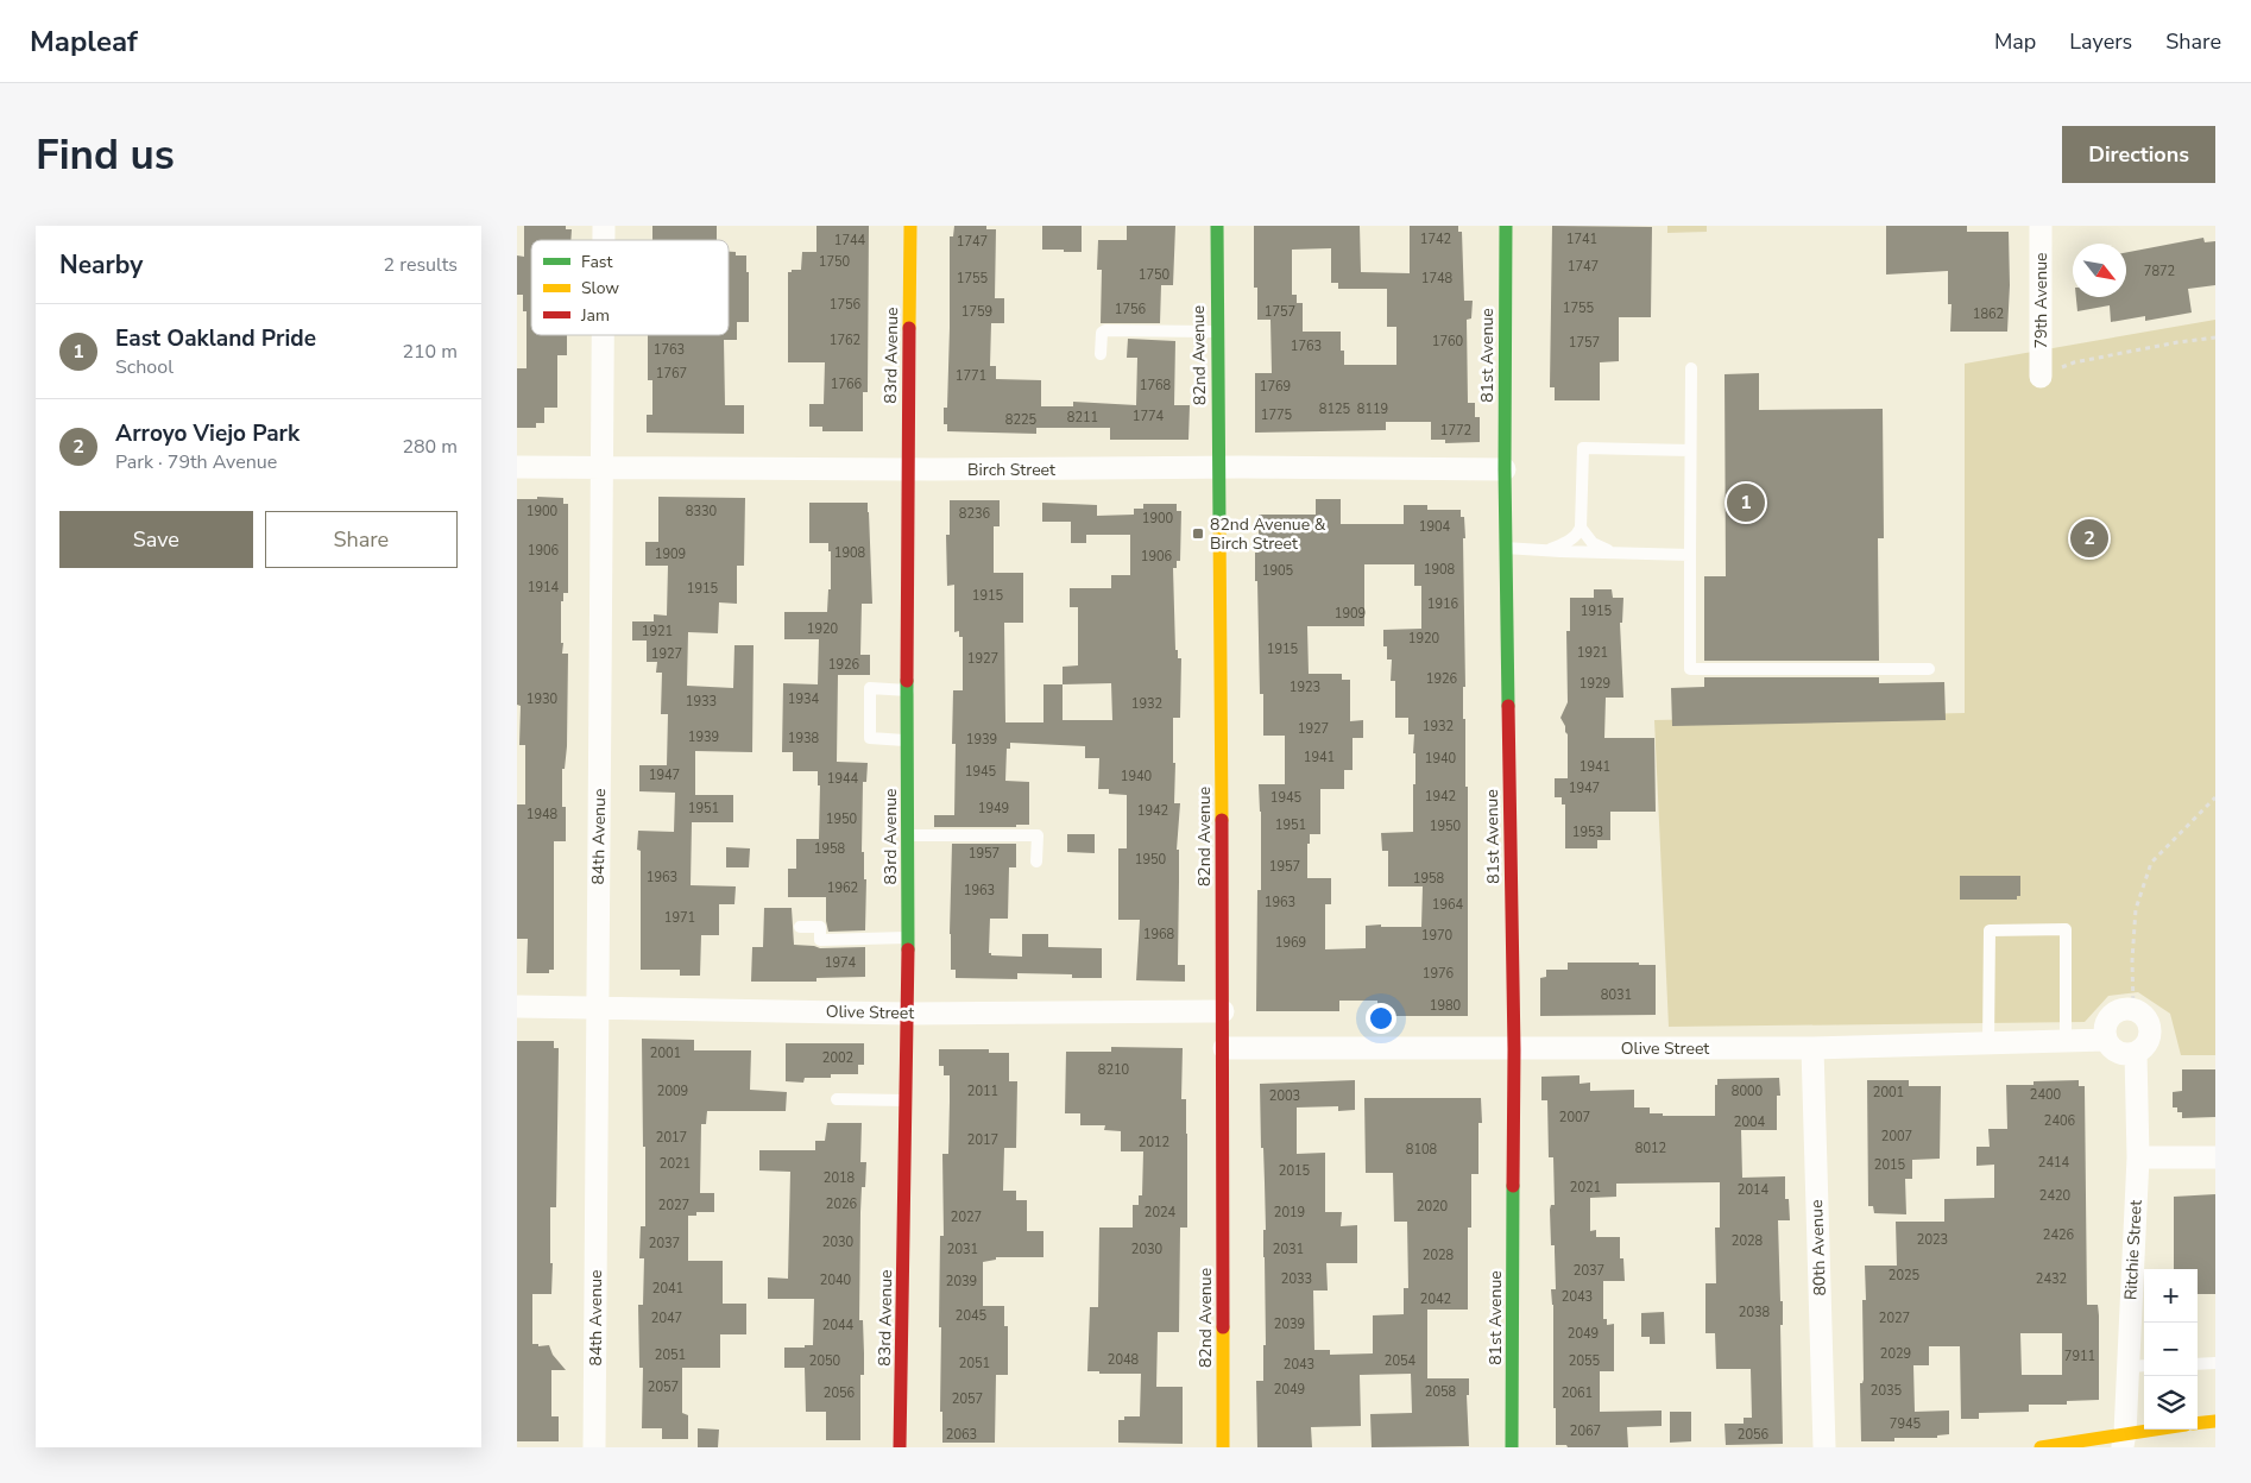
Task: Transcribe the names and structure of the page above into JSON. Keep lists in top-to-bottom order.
{
  "streets": {
    "street": [
      "79th Avenue",
      "83rd Avenue",
      "82nd Avenue",
      "81st Avenue",
      "Birch Street",
      "84th Avenue",
      "Olive Street",
      "80th Avenue",
      "Ritchie Street"
    ]
  },
  "crossings": [
    ["83rd Avenue", "Birch Street"],
    ["83rd Avenue", "Olive Street"],
    ["82nd Avenue", "Birch Street"],
    ["82nd Avenue", "Olive Street"],
    ["81st Avenue", "Birch Street"],
    ["81st Avenue", "Olive Street"],
    ["Birch Street", "84th Avenue"],
    ["84th Avenue", "Olive Street"],
    ["Olive Street", "80th Avenue"],
    ["Olive Street", "Ritchie Street"]
  ],
  "places": {
    "transit": ["82nd Avenue & Birch Street"]
  },
  "house_numbers": [
    "1742",
    "1741",
    "1744",
    "1747",
    "1750",
    "1747",
    "7872",
    "1750",
    "1755",
    "1748",
    "1756",
    "1755",
    "1756",
    "1759",
    "1757",
    "1862",
    "1762",
    "1760",
    "1757",
    "1763",
    "1763",
    "1767",
    "1771",
    "1766",
    "1768",
    "1769",
    "8125",
    "8119",
    "1775",
    "1774",
    "8211",
    "8225",
    "1772",
    "1900",
    "8330",
    "8236",
    "1900",
    "1904",
    "1906",
    "1908",
    "1909",
    "1906",
    "1908",
    "1905",
    "1914",
    "1915",
    "1915",
    "1916",
    "1915",
    "1909",
    "1920",
    "1921",
    "1920",
    "1915",
    "1921",
    "1927",
    "1927",
    "1926",
    "1926",
    "1929",
    "1923",
    "1930",
    "1934",
    "1933",
    "1932",
    "1932",
    "1927",
    "1939",
    "1938",
    "1939",
    "1941",
    "1940",
    "1941",
    "1945",
    "1947",
    "1940",
    "1944",
    "1947",
    "1942",
    "1945",
    "1951",
    "1949",
    "1942",
    "1948",
    "1950",
    "1951",
    "1950",
    "1953",
    "1958",
    "1957",
    "1950",
    "1957",
    "1963",
    "1958",
    "1962",
    "1963",
    "1963",
    "1964",
    "1971",
    "1968",
    "1970",
    "1969",
    "1974",
    "1976",
    "8031",
    "1980",
    "2001",
    "2002",
    "8210",
    "2009",
    "2011",
    "8000",
    "2001",
    "2400",
    "2003",
    "2007",
    "2406",
    "2004",
    "2007",
    "2017",
    "2017",
    "2012",
    "8012",
    "8108",
    "2414",
    "2021",
    "2015",
    "2015",
    "2018",
    "2021",
    "2014",
    "2420",
    "2026",
    "2027",
    "2020",
    "2024",
    "2019",
    "2027",
    "2426",
    "2023",
    "2028",
    "2030",
    "2037",
    "2031",
    "2030",
    "2031",
    "2028",
    "2037",
    "2025",
    "2033",
    "2432",
    "2040",
    "2039",
    "2041",
    "2043",
    "2042",
    "2038",
    "2045",
    "2047",
    "2027",
    "2039",
    "2044",
    "2049",
    "2029",
    "2051",
    "7911",
    "2048",
    "2050",
    "2054",
    "2055",
    "2051",
    "2043",
    "2057",
    "2049",
    "2035",
    "2058",
    "2056",
    "2061",
    "2057",
    "7945",
    "2067",
    "2063",
    "2056"
  ],
  "legend": ["Fast", "Slow", "Jam"],
  "north": "bottom right",
  "page": {
    "header": "Mapleaf",
    "nav": ["Map", "Layers", "Share"],
    "buttons": [
      "Directions",
      ["Save", "Share"]
    ],
    "title": "Find us",
    "heading": ["Nearby", "2 results"],
    "list": [
      {
        "mark": "1",
        "name": "East Oakland Pride",
        "note": "School",
        "value": "210 m"
      },
      {
        "mark": "2",
        "name": "Arroyo Viejo Park",
        "note": "Park · 79th Avenue",
        "value": "280 m"
      }
    ],
    "pins": ["1", "2"],
    "map_buttons": ["+", "−"]
  }
}
